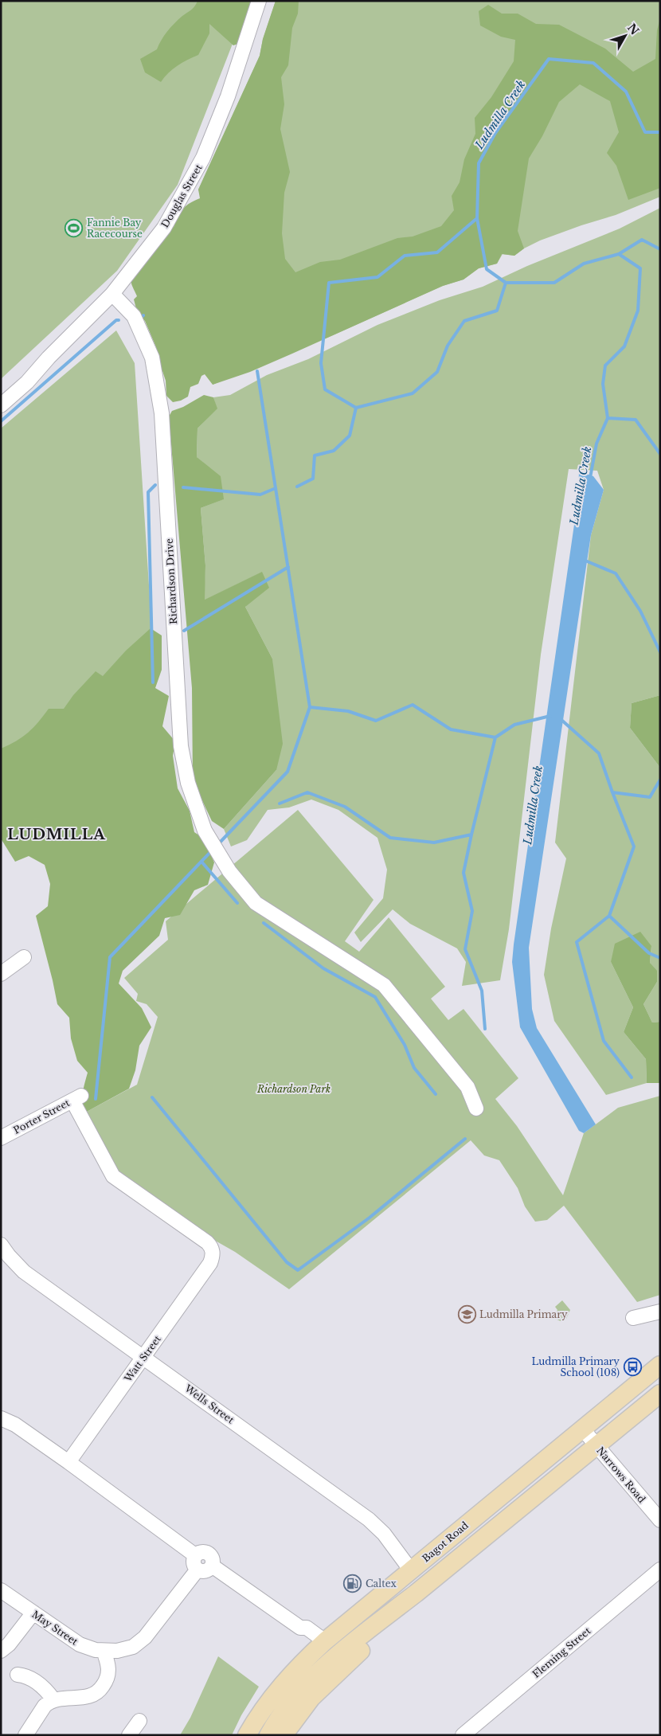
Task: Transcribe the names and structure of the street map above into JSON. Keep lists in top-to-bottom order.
{
  "streets": {
    "main road": ["Bagot Road"],
    "street": [
      "Douglas Street",
      "Richardson Drive",
      "Porter Street",
      "Watt Street",
      "Wells Street",
      "Narrows Road",
      "May Street",
      "Fleming Street"
    ]
  },
  "crossings": [
    ["Douglas Street", "Richardson Drive"],
    ["Porter Street", "Watt Street"],
    ["Watt Street", "Wells Street"],
    ["Wells Street", "Bagot Road"],
    ["Narrows Road", "Bagot Road"]
  ],
  "districts": ["LUDMILLA"],
  "water": ["Ludmilla Creek"],
  "parks": ["Richardson Park"],
  "places": {
    "sports": ["Fannie Bay Racecourse"],
    "school or university": ["Ludmilla Primary"],
    "bus stop": ["Ludmilla Primary School (108)"],
    "fuel station": ["Caltex"]
  },
  "north": "top right"
}
